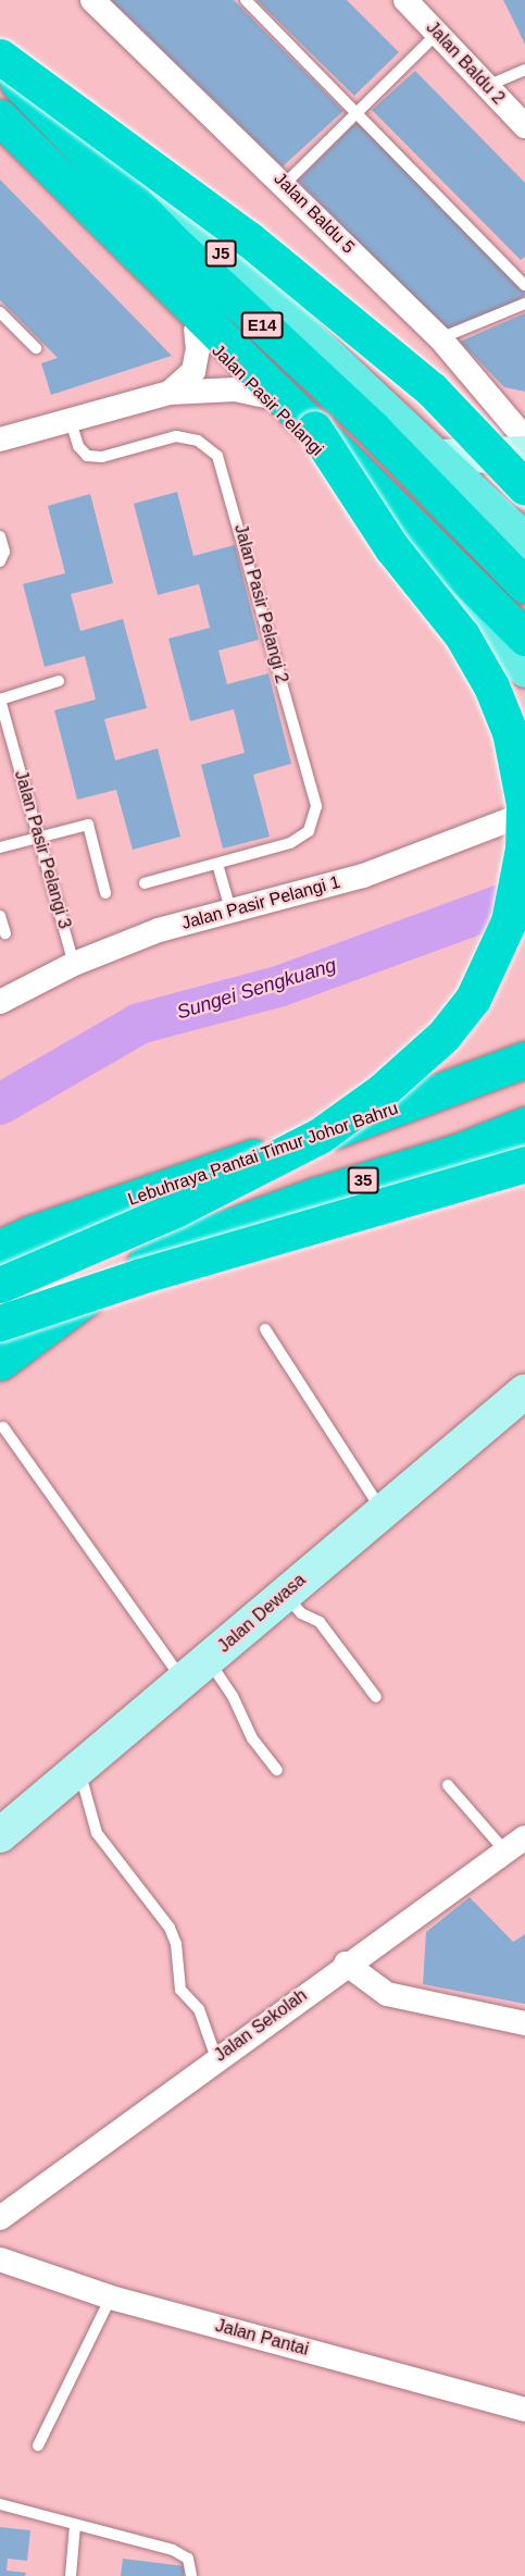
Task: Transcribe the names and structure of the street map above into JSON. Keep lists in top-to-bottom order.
{
  "streets": {
    "highway": ["E14", "Lebuhraya Pantai Timur Johor Bahru", "35"],
    "main road": ["J5", "Jalan Pasir Pelangi"],
    "street": [
      "Jalan Baldu 2",
      "Jalan Baldu 5",
      "Jalan Pasir Pelangi 1",
      "Jalan Dewasa",
      "Jalan Sekolah",
      "Jalan Pantai"
    ],
    "lane": ["Jalan Pasir Pelangi 2", "Jalan Pasir Pelangi 3"]
  },
  "crossings": [
    ["Jalan Pasir Pelangi 3", "Jalan Pasir Pelangi 1"]
  ],
  "water": ["Sungei Sengkuang"]
}
